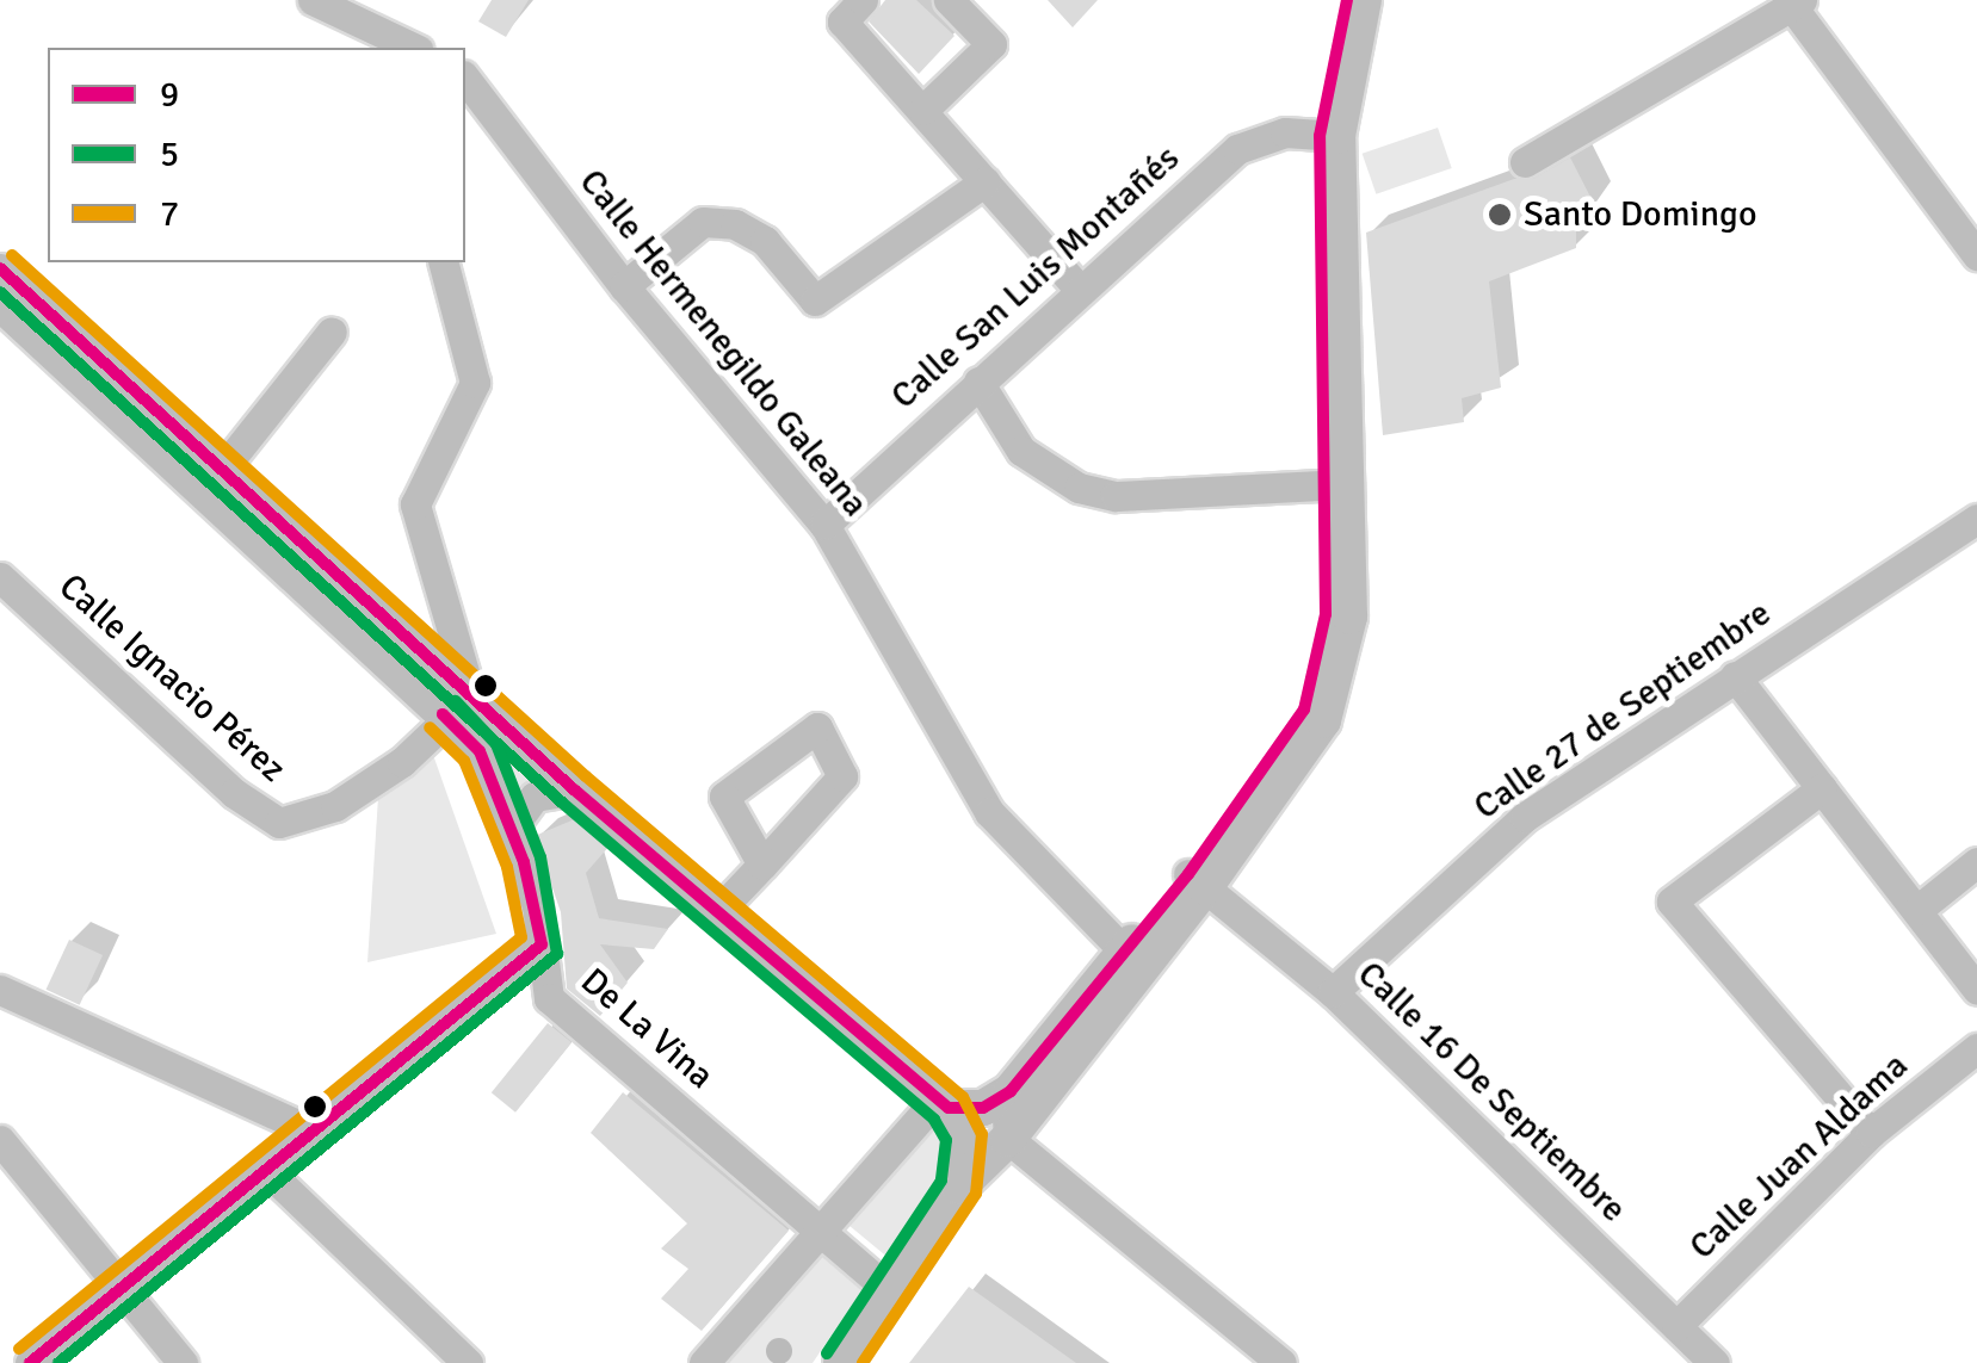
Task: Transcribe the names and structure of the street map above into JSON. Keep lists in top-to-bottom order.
{
  "streets": {
    "street": [
      "Calle San Luis Montañés",
      "Calle Hermenegildo Galeana",
      "Calle Ignacio Pérez",
      "Calle 27 de Septiembre",
      "De La Vina",
      "Calle 16 De Septiembre",
      "Calle Juan Aldama"
    ]
  },
  "crossings": [
    ["Calle San Luis Montañés", "Calle Hermenegildo Galeana"],
    ["Calle Ignacio Pérez", "De La Vina"],
    ["Calle 27 de Septiembre", "Calle 16 De Septiembre"],
    ["Calle 16 De Septiembre", "Calle Juan Aldama"]
  ],
  "places": ["Santo Domingo"],
  "lines": ["transit line 9", "transit line 7", "transit line 5"],
  "legend": ["9", "5", "7"]
}
